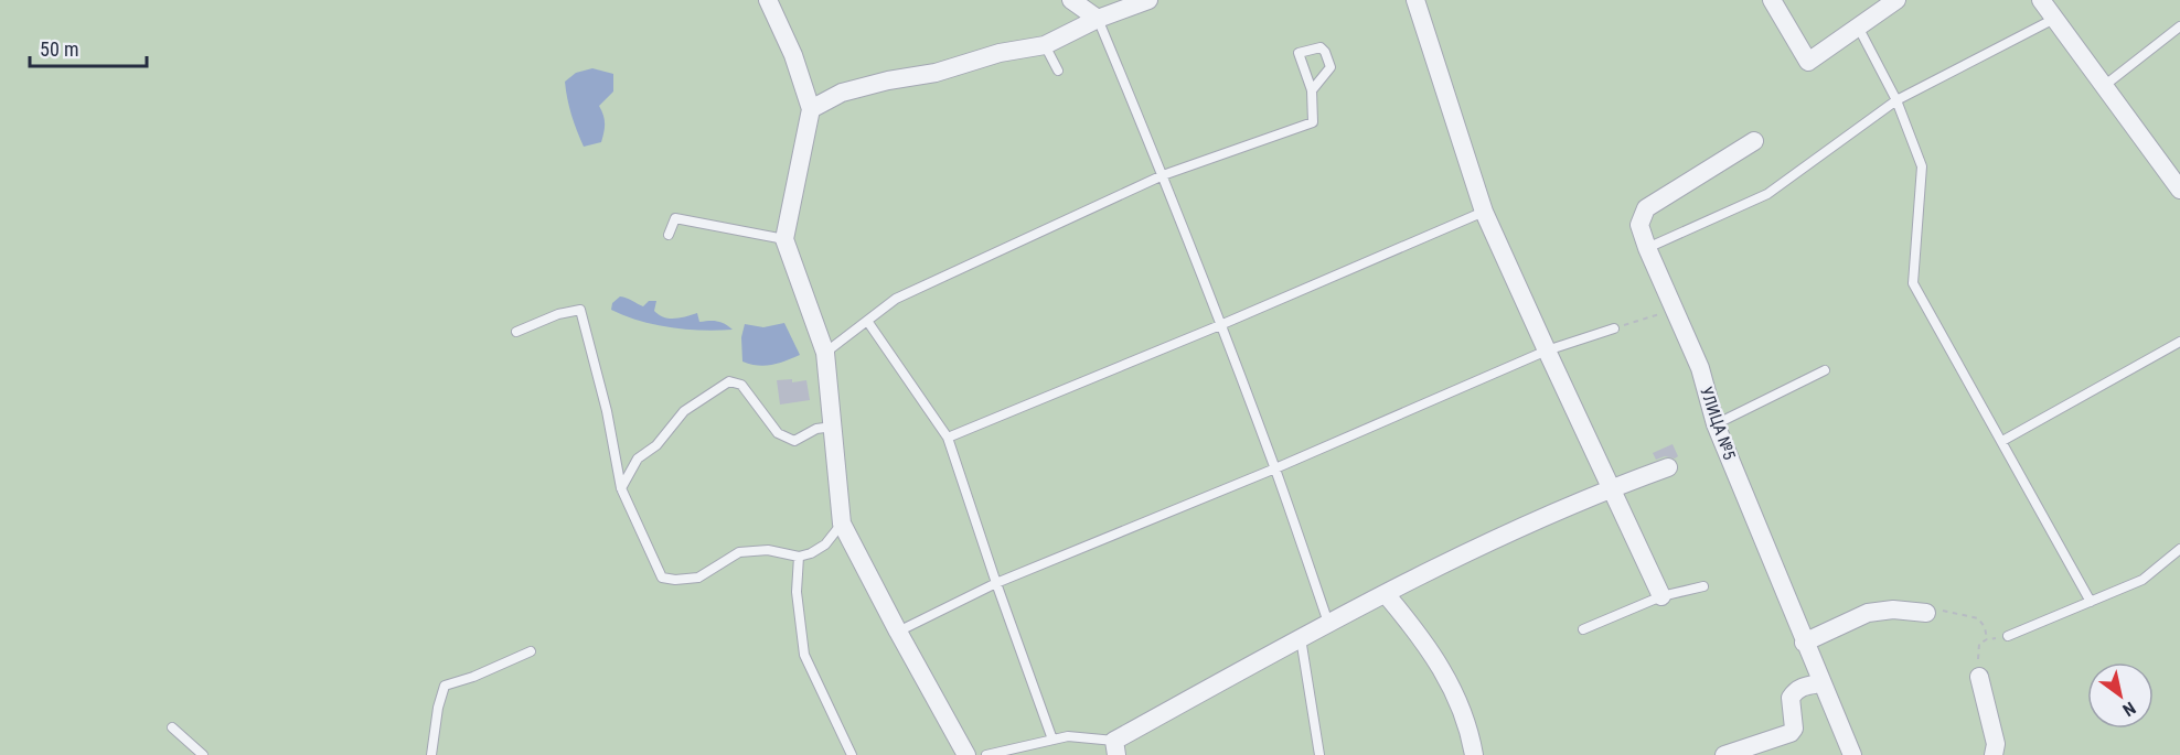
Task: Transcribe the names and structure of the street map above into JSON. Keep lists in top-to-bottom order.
{
  "streets": {
    "street": ["УЛИЦА №5"]
  },
  "scale_bar": "50 m",
  "north": "bottom right"
}
